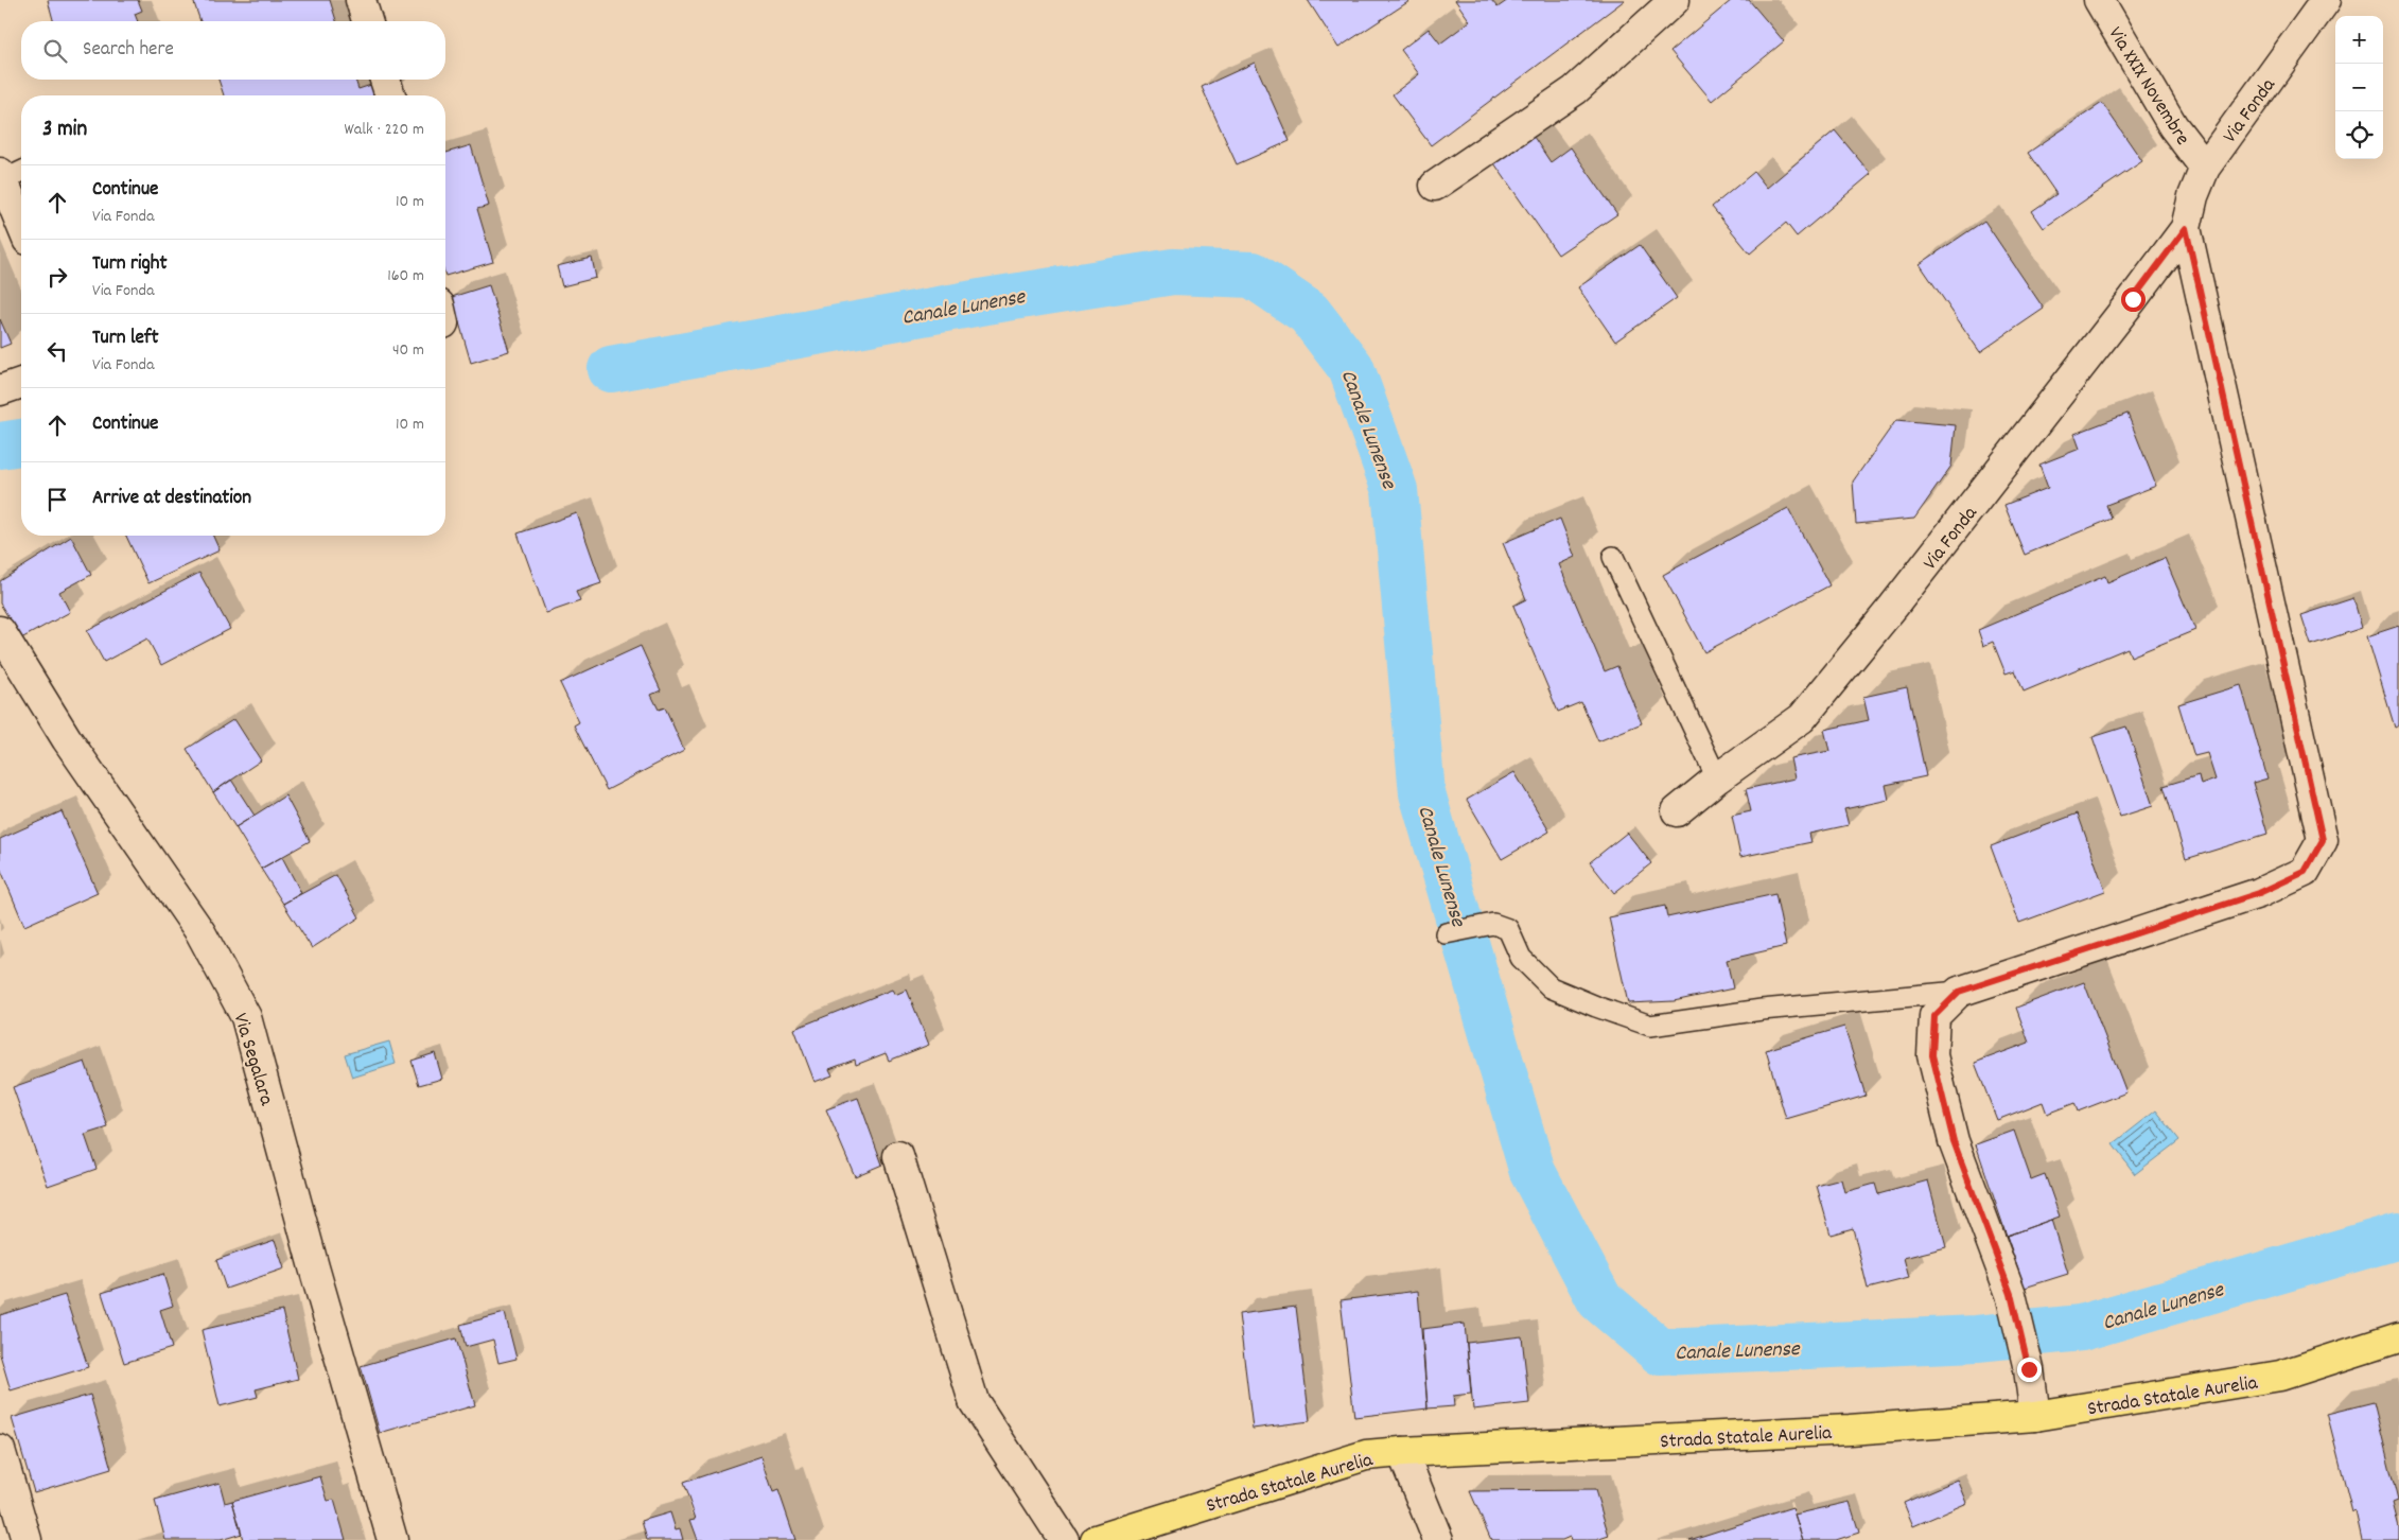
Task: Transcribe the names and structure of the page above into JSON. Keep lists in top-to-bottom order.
{
  "streets": {
    "main road": ["Strada Statale Aurelia"],
    "street": ["Via XXIX Novembre", "Via Fonda", "Via Segalara"]
  },
  "crossings": [
    ["Via XXIX Novembre", "Via Fonda"],
    ["Via Fonda", "Strada Statale Aurelia"]
  ],
  "water": ["Canale Lunense"],
  "page": {
    "map_buttons": ["+", "−"],
    "search": "Search here",
    "heading": ["3 min", "Walk · 220 m"],
    "list": [
      ["Continue", "Via Fonda", "10 m"],
      ["Turn right", "Via Fonda", "160 m"],
      ["Turn left", "Via Fonda", "40 m"],
      ["Continue", "10 m"],
      "Arrive at destination"
    ]
  }
}
